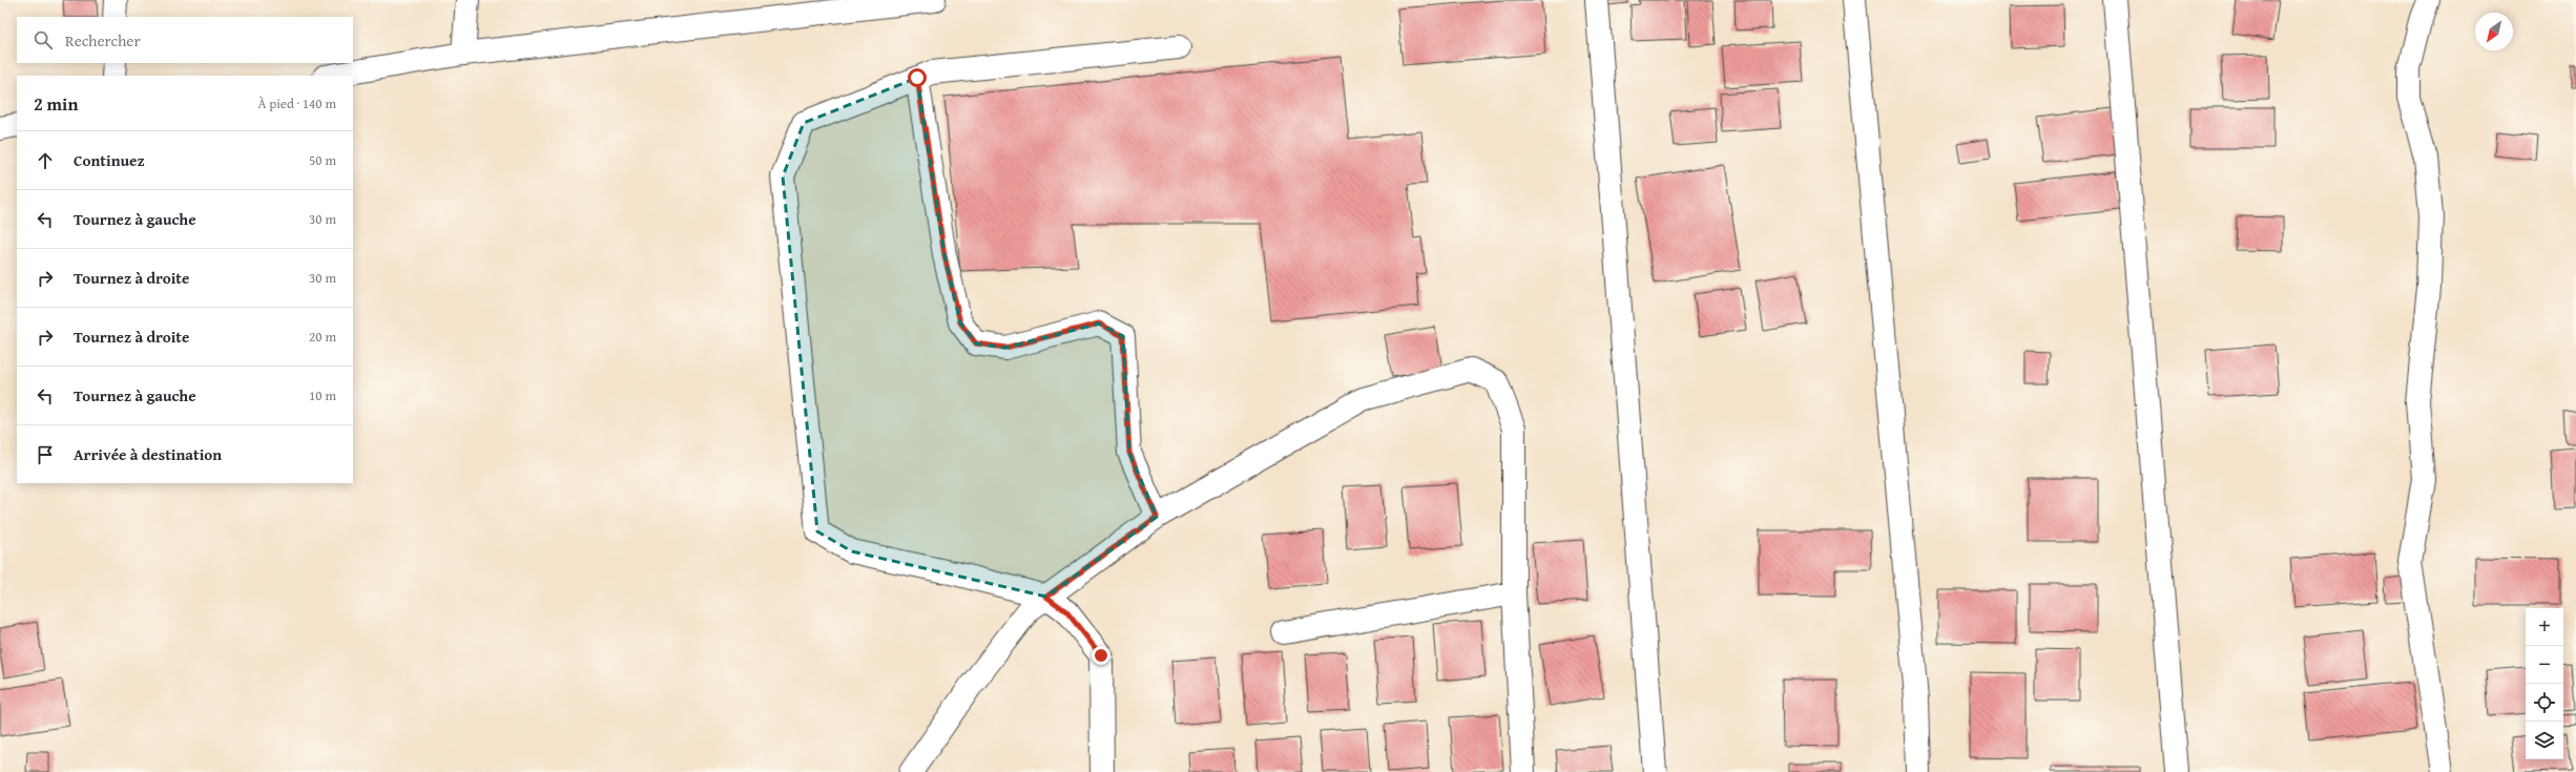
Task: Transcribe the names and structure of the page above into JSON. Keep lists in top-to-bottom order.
{
  "north": "bottom left",
  "page": {
    "search": "Rechercher",
    "heading": ["2 min", "À pied · 140 m"],
    "list": [
      ["Continuez", "50 m"],
      ["Tournez à gauche", "30 m"],
      ["Tournez à droite", "30 m"],
      ["Tournez à droite", "20 m"],
      ["Tournez à gauche", "10 m"],
      "Arrivée à destination"
    ],
    "map_buttons": ["+", "−"]
  }
}
